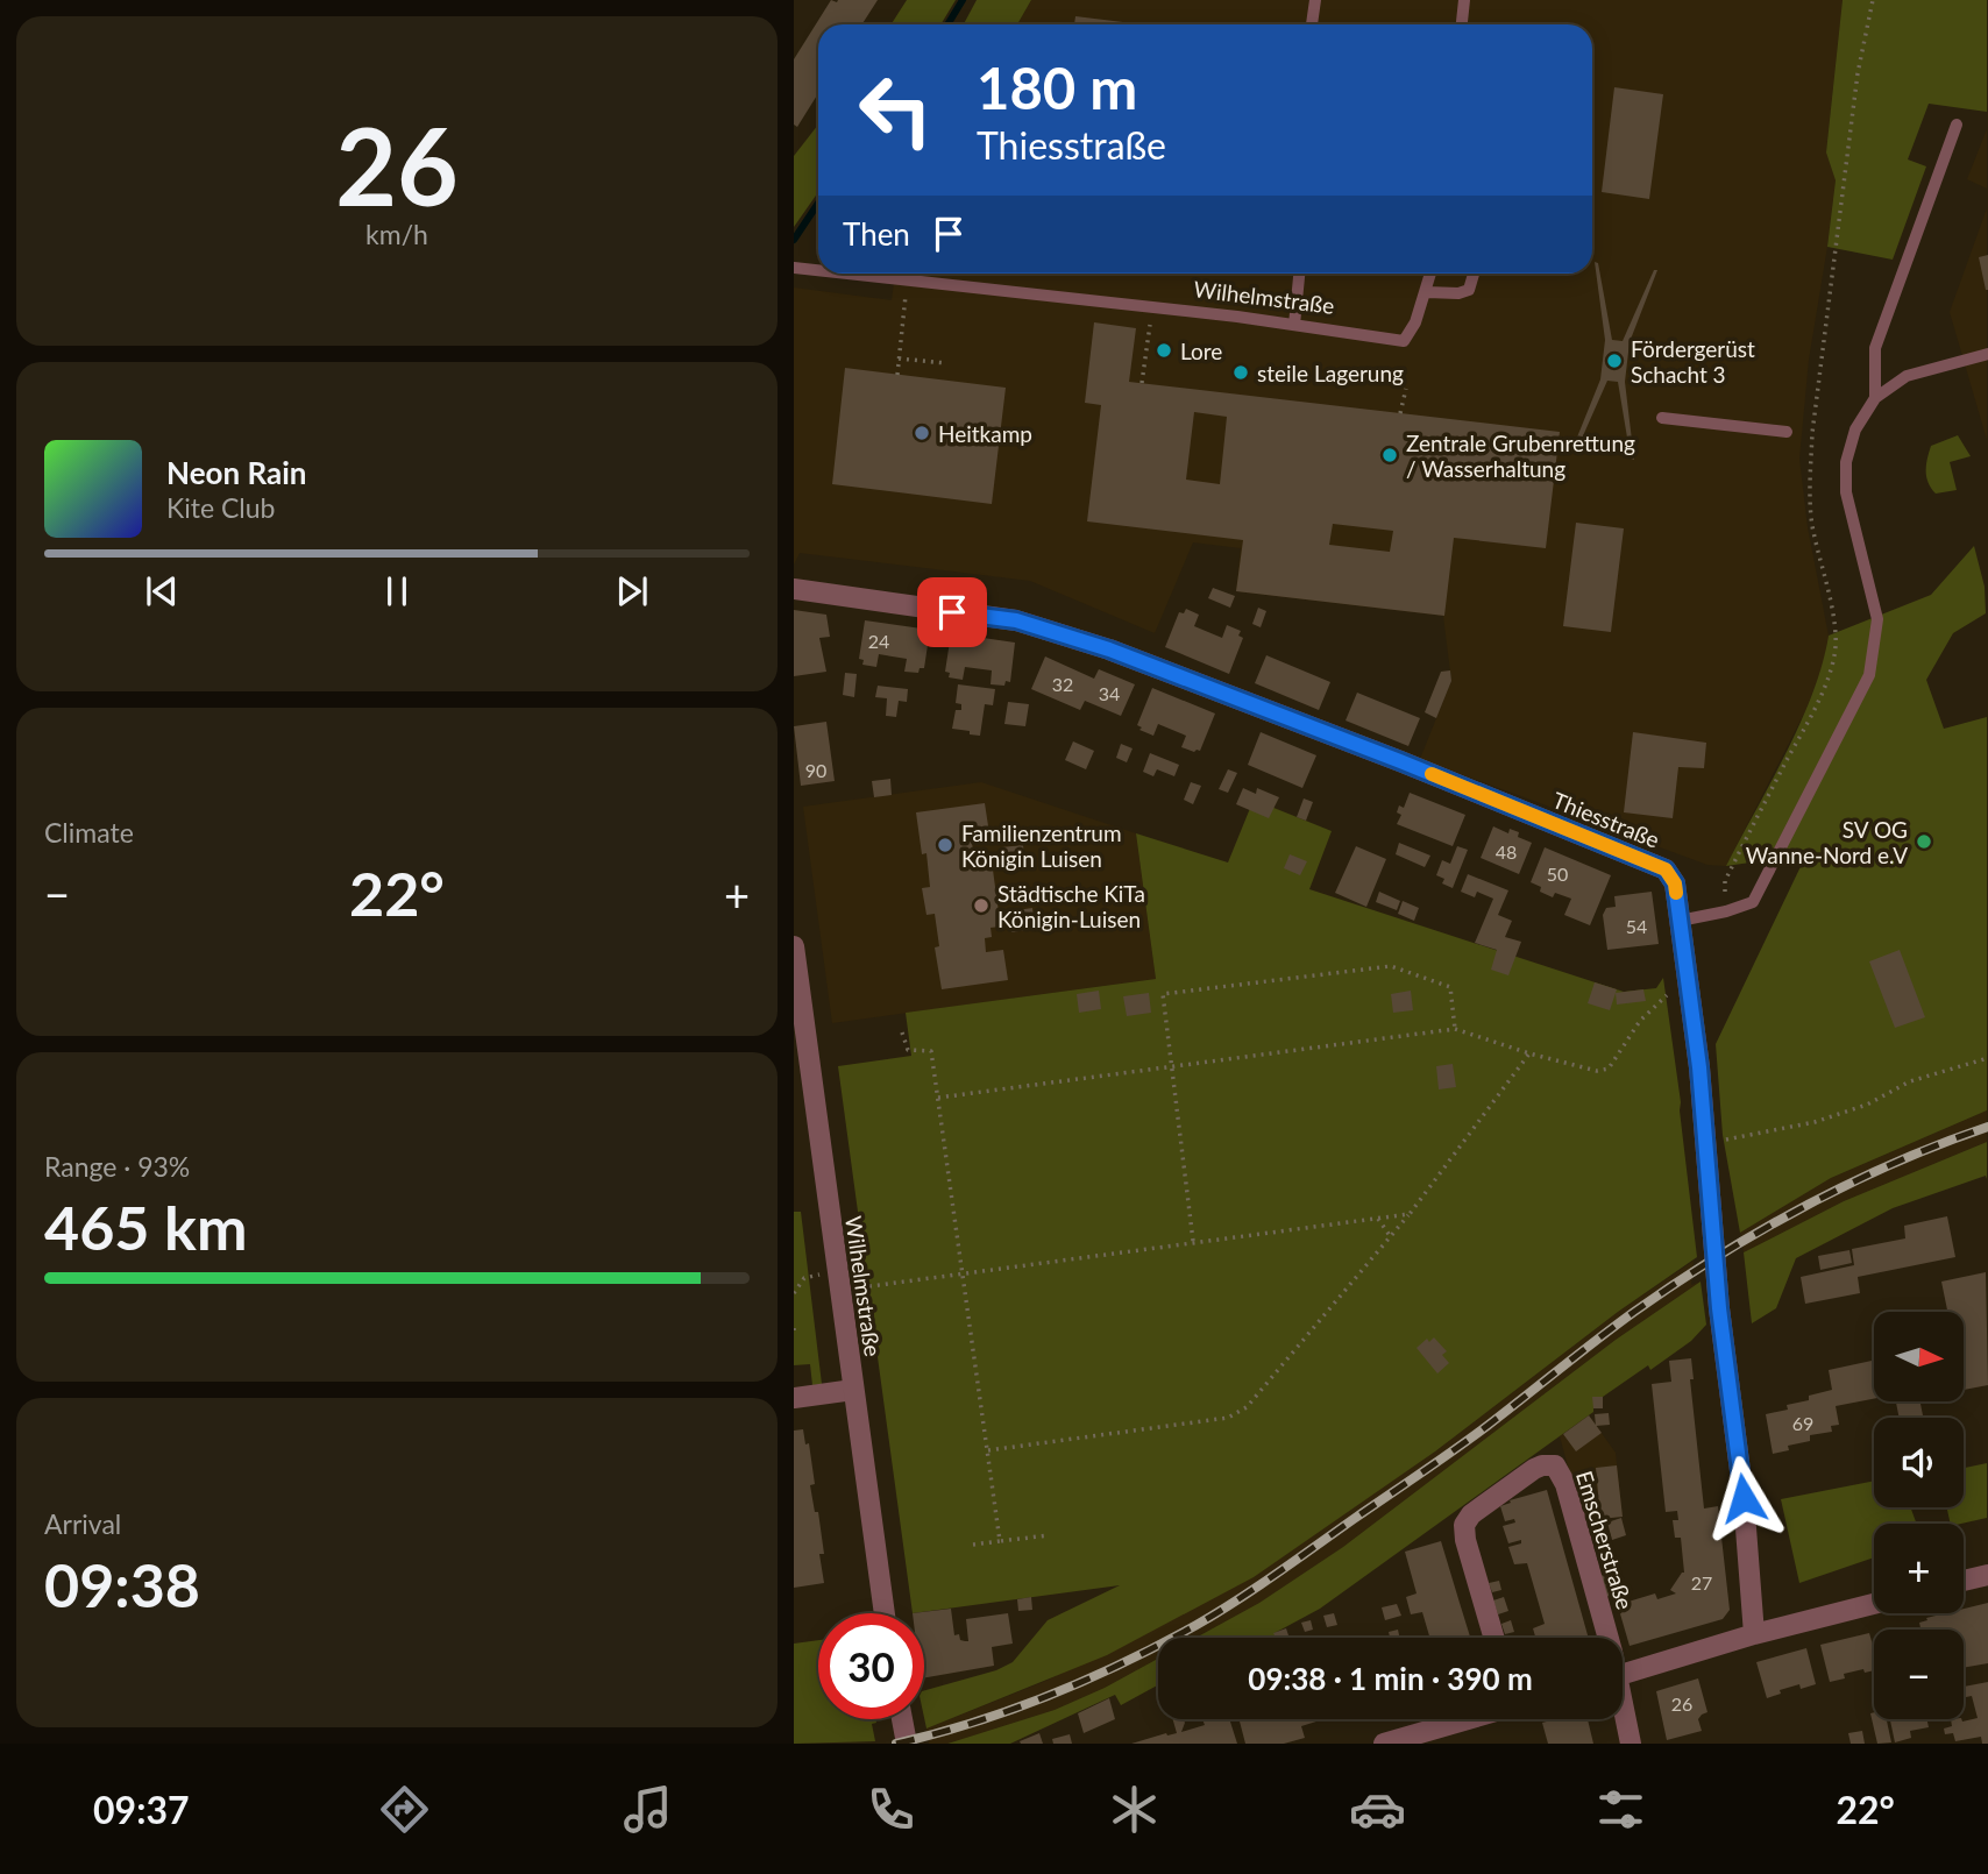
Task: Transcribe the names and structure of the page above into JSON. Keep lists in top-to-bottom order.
{
  "streets": {
    "street": ["Wilhelmstraße", "Thiesstraße", "Emscherstraße"]
  },
  "places": [
    "Lore",
    "Fördergerüst Schacht 3",
    "steile Lagerung",
    "Heitkamp",
    "Zentrale Grubenrettung / Wasserhaltung",
    "SV OG Wanne-Nord e.V",
    "Familienzentrum Königin Luisen",
    "Städtische KiTa Königin-Luisen"
  ],
  "house_numbers": [
    "24",
    "32",
    "34",
    "90",
    "48",
    "50",
    "54",
    "69",
    "27",
    "26"
  ],
  "north": "right",
  "page": {
    "tile": [
      ["26", "km/h"],
      "Climate",
      ["Range · 93%", "465 km"],
      ["Arrival", "09:38"]
    ],
    "turn": ["180 m", "Thiesstraße"],
    "then": "Then",
    "song": ["Neon Rain", "Kite Club"],
    "heat": ["−", "22°", "+"],
    "map_buttons": ["+", "−"],
    "limit": "30",
    "trip": "09:38 · 1 min · 390 m",
    "tabs": ["09:37", "22°"]
  }
}
